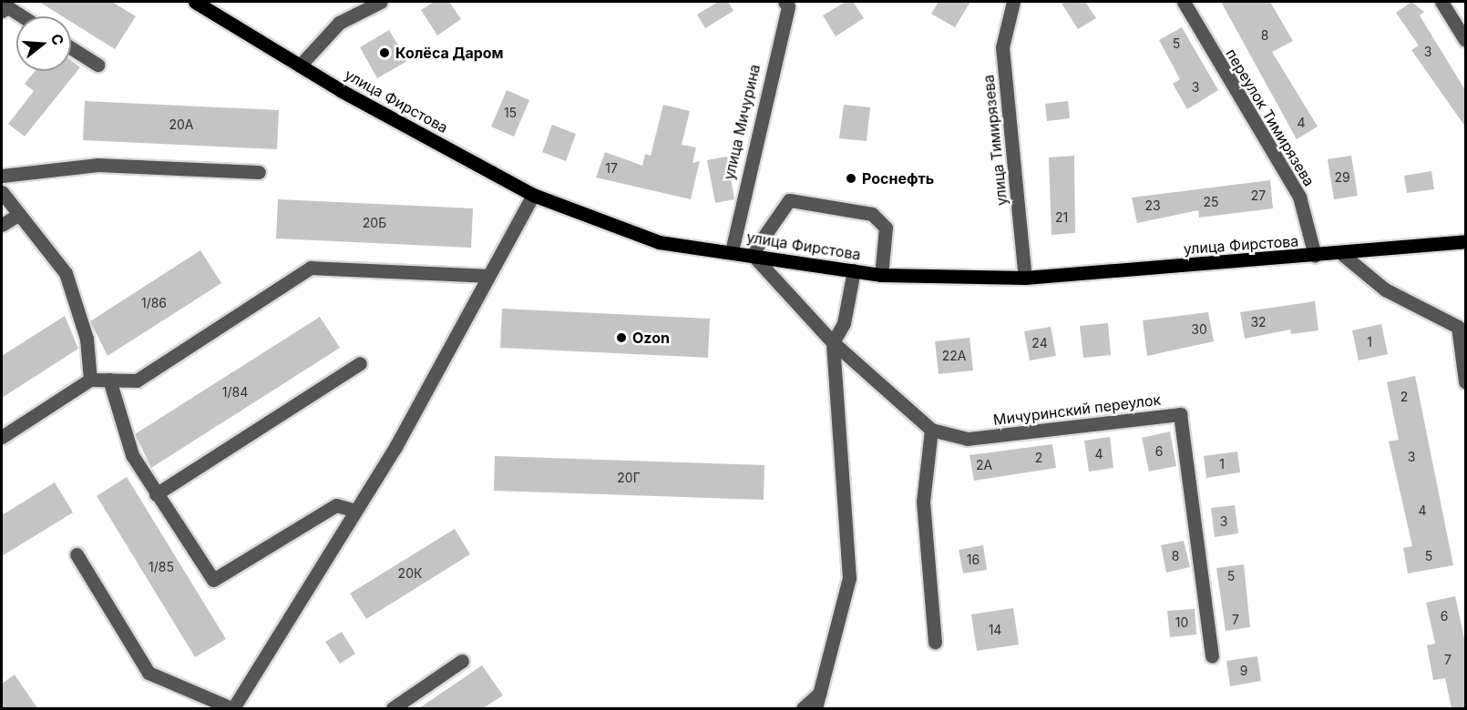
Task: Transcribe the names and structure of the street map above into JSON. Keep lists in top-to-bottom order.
{
  "streets": {
    "main road": ["улица Фирстова"],
    "street": [
      "переулок Тимирязева",
      "улица Мичурина",
      "улица Тимирязева",
      "Мичуринский переулок"
    ]
  },
  "crossings": [
    ["улица Фирстова", "переулок Тимирязева"],
    ["улица Фирстова", "улица Мичурина"],
    ["улица Фирстова", "улица Тимирязева"],
    ["улица Фирстова", "Мичуринский переулок"]
  ],
  "places": ["Колёса Даром", "Роснефть", "Ozon"],
  "house_numbers": [
    "8",
    "5",
    "3",
    "3",
    "15",
    "4",
    "20А",
    "17",
    "29",
    "27",
    "25",
    "23",
    "21",
    "20Б",
    "1/86",
    "32",
    "30",
    "1",
    "24",
    "22А",
    "1/84",
    "2",
    "6",
    "4",
    "3",
    "2",
    "1",
    "2А",
    "20Г",
    "4",
    "3",
    "8",
    "5",
    "16",
    "1/85",
    "20К",
    "5",
    "6",
    "7",
    "10",
    "14",
    "7",
    "9"
  ],
  "north": "right"
}
